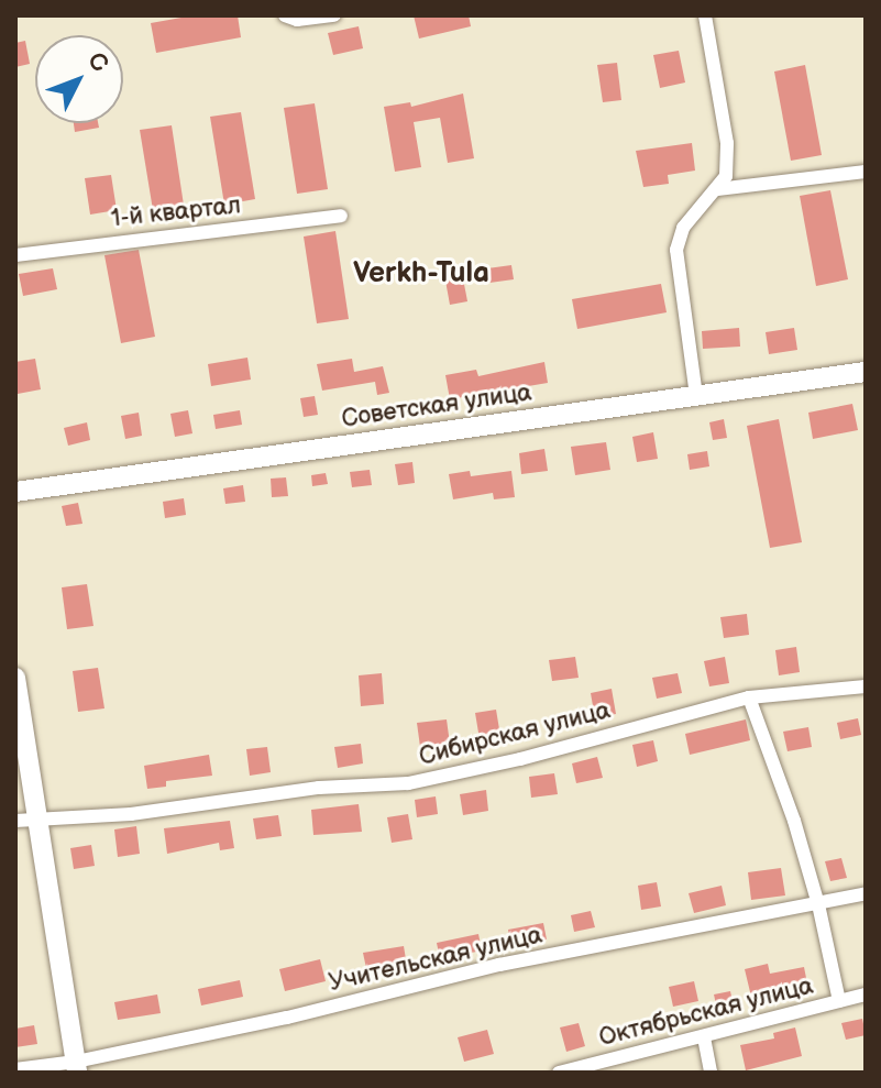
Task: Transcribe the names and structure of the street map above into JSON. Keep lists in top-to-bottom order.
{
  "streets": {
    "main road": ["Советская улица"],
    "street": [
      "1-й квартал",
      "Сибирская улица",
      "Учительская улица",
      "Октябрьская улица"
    ]
  },
  "districts": ["Verkh-Tula"],
  "north": "top right"
}
